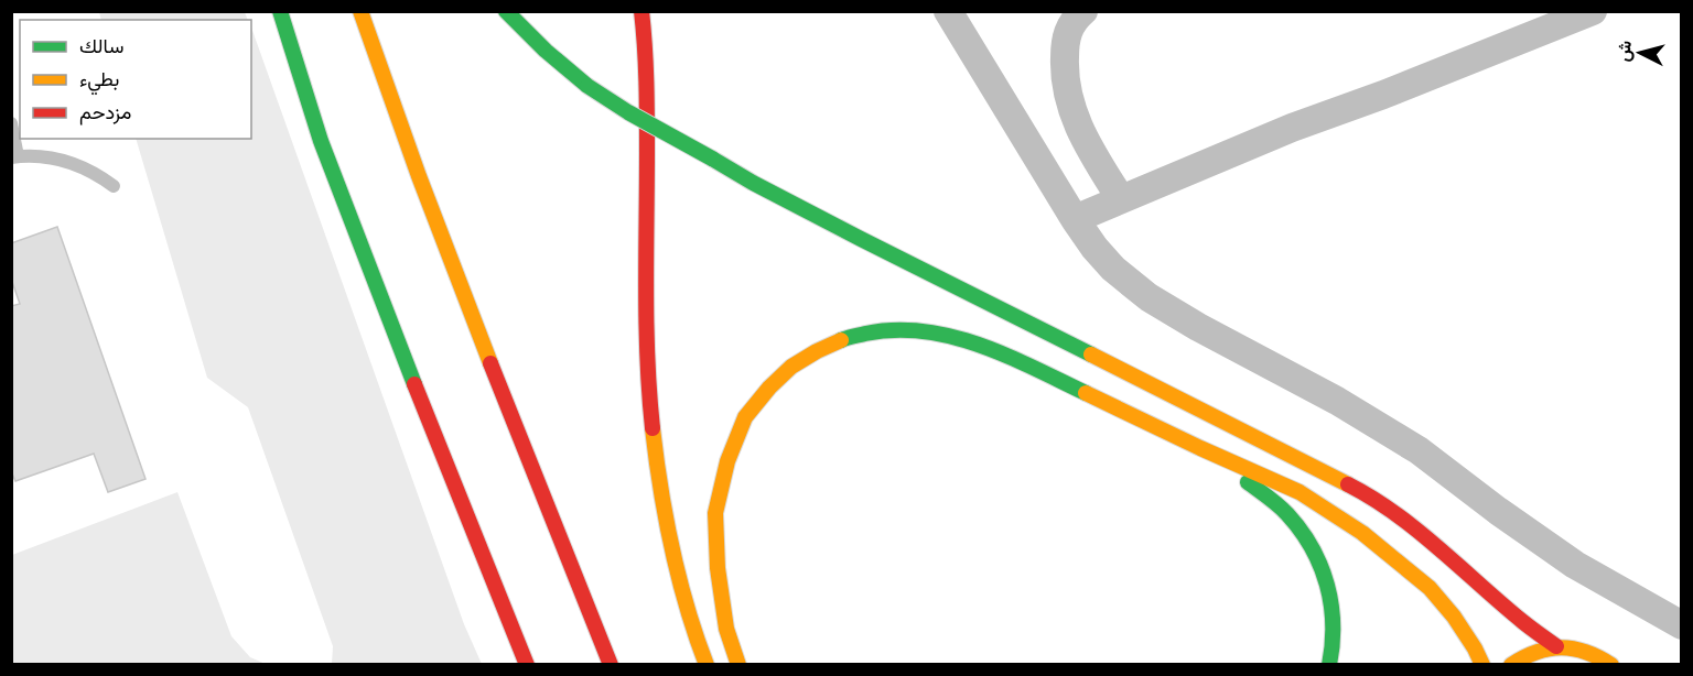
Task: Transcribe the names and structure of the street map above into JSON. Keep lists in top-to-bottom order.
{
  "legend": ["سالك", "بطيء", "مزدحم"],
  "north": "left"
}
